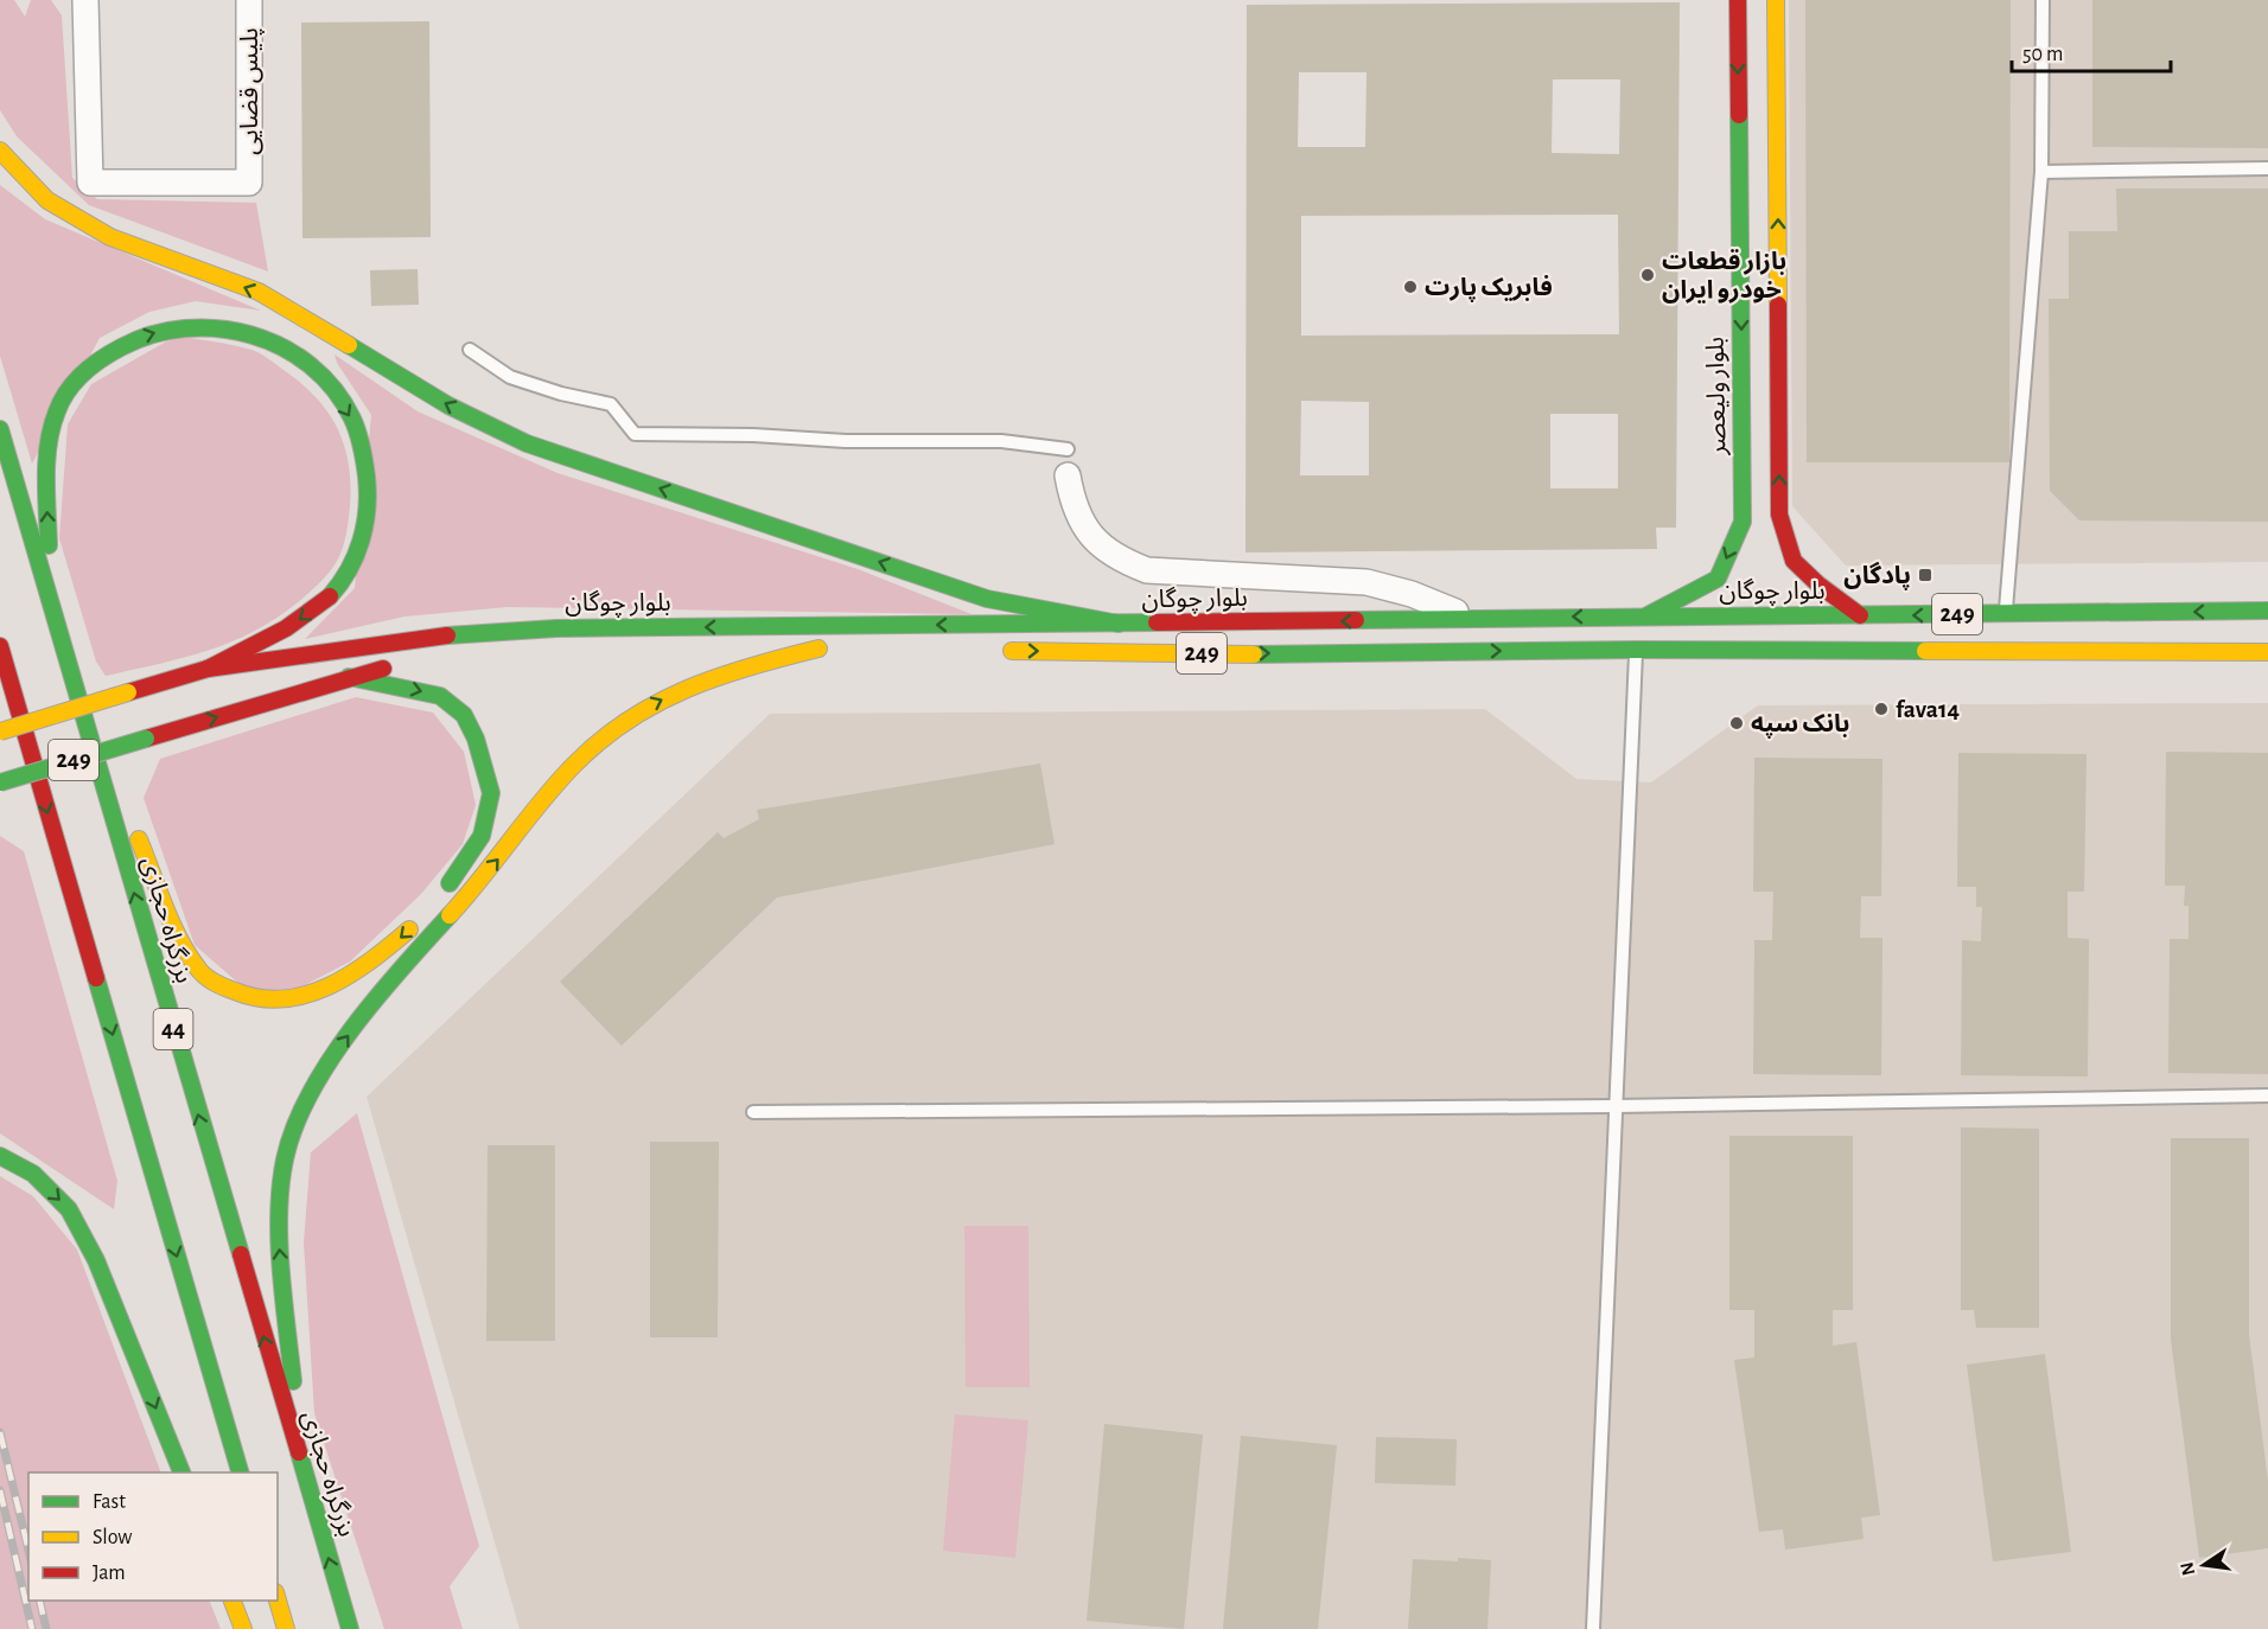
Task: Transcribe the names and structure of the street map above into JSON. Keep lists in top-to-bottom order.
{
  "streets": {
    "main road": [
      "بلوار ولیعصر",
      "بلوار چوگان",
      "249",
      "بزرگراه حجازی",
      "44"
    ],
    "street": ["پلیس قضایی"]
  },
  "crossings": [
    ["بلوار ولیعصر", "بلوار چوگان"]
  ],
  "places": {
    "other": [
      "بازار قطعات خودرو ایران",
      "فابریک پارت",
      "fava14",
      "بانک سپه"
    ],
    "transit": ["پادگان"]
  },
  "legend": ["Fast", "Slow", "Jam"],
  "scale_bar": "50 m",
  "north": "left"
}
